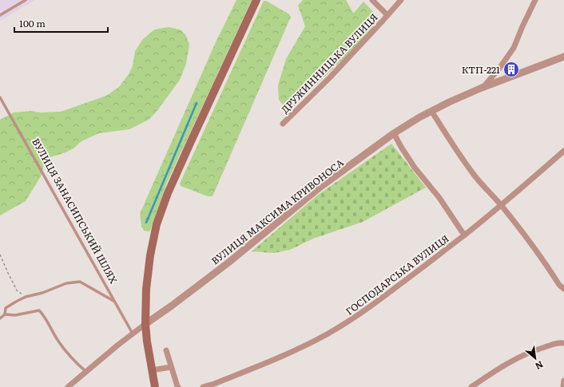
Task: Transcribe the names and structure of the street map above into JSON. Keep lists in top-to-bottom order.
{
  "streets": {
    "street": ["ДРУЖИННИЦЬКА ВУЛИЦЯ", "ВУЛИЦЯ МАКСИМА КРИВОНОСА", "ГОСПОДАРСЬКА ВУЛИЦЯ"],
    "lane": ["ВУЛИЦЯ ЗАНАСИПСЬКИЙ ШЛЯХ"]
  },
  "places": {
    "building": ["КТП-221"]
  },
  "scale_bar": "100 m",
  "north": "bottom right"
}
